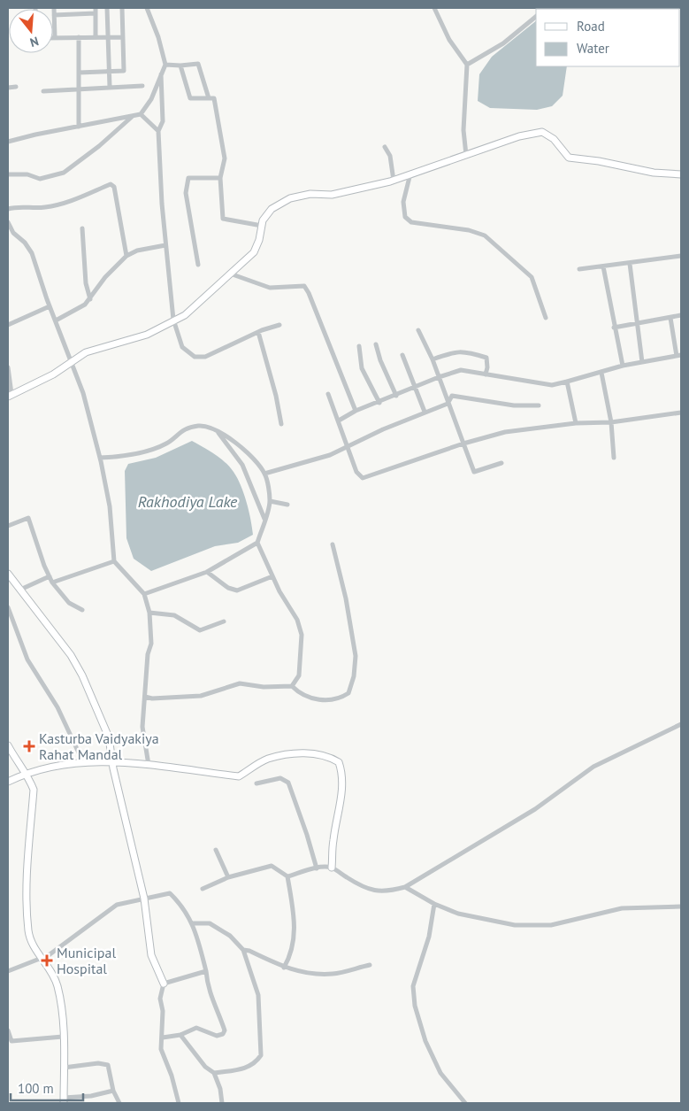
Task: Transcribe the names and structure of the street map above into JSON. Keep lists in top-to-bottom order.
{
  "water": ["Rakhodiya Lake"],
  "places": {
    "health": ["Kasturba Vaidyakiya Rahat Mandal", "Municipal Hospital"]
  },
  "legend": ["Road", "Water"],
  "scale_bar": "100 m",
  "north": "bottom"
}
